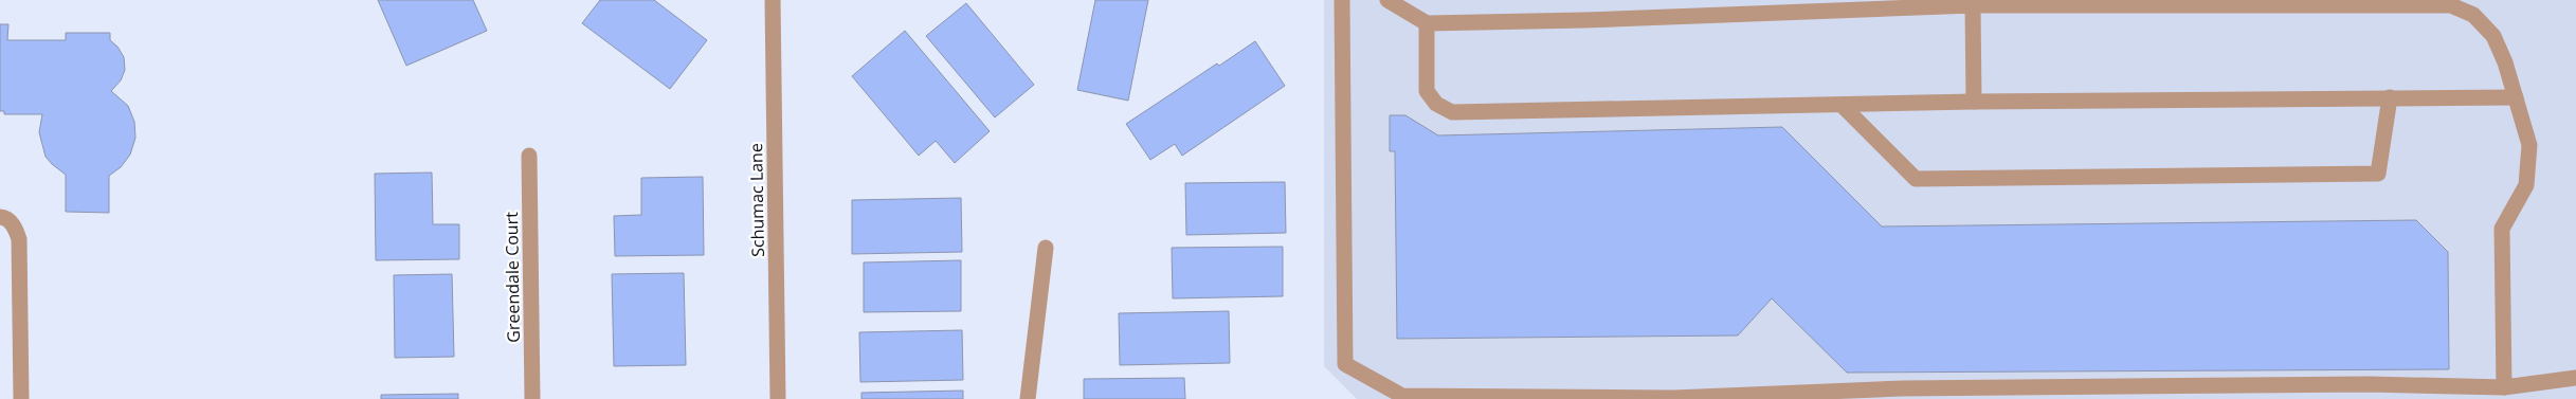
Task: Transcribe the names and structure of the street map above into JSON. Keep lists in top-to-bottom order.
{
  "streets": {
    "street": ["Schumac Lane", "Greendale Court"]
  }
}
